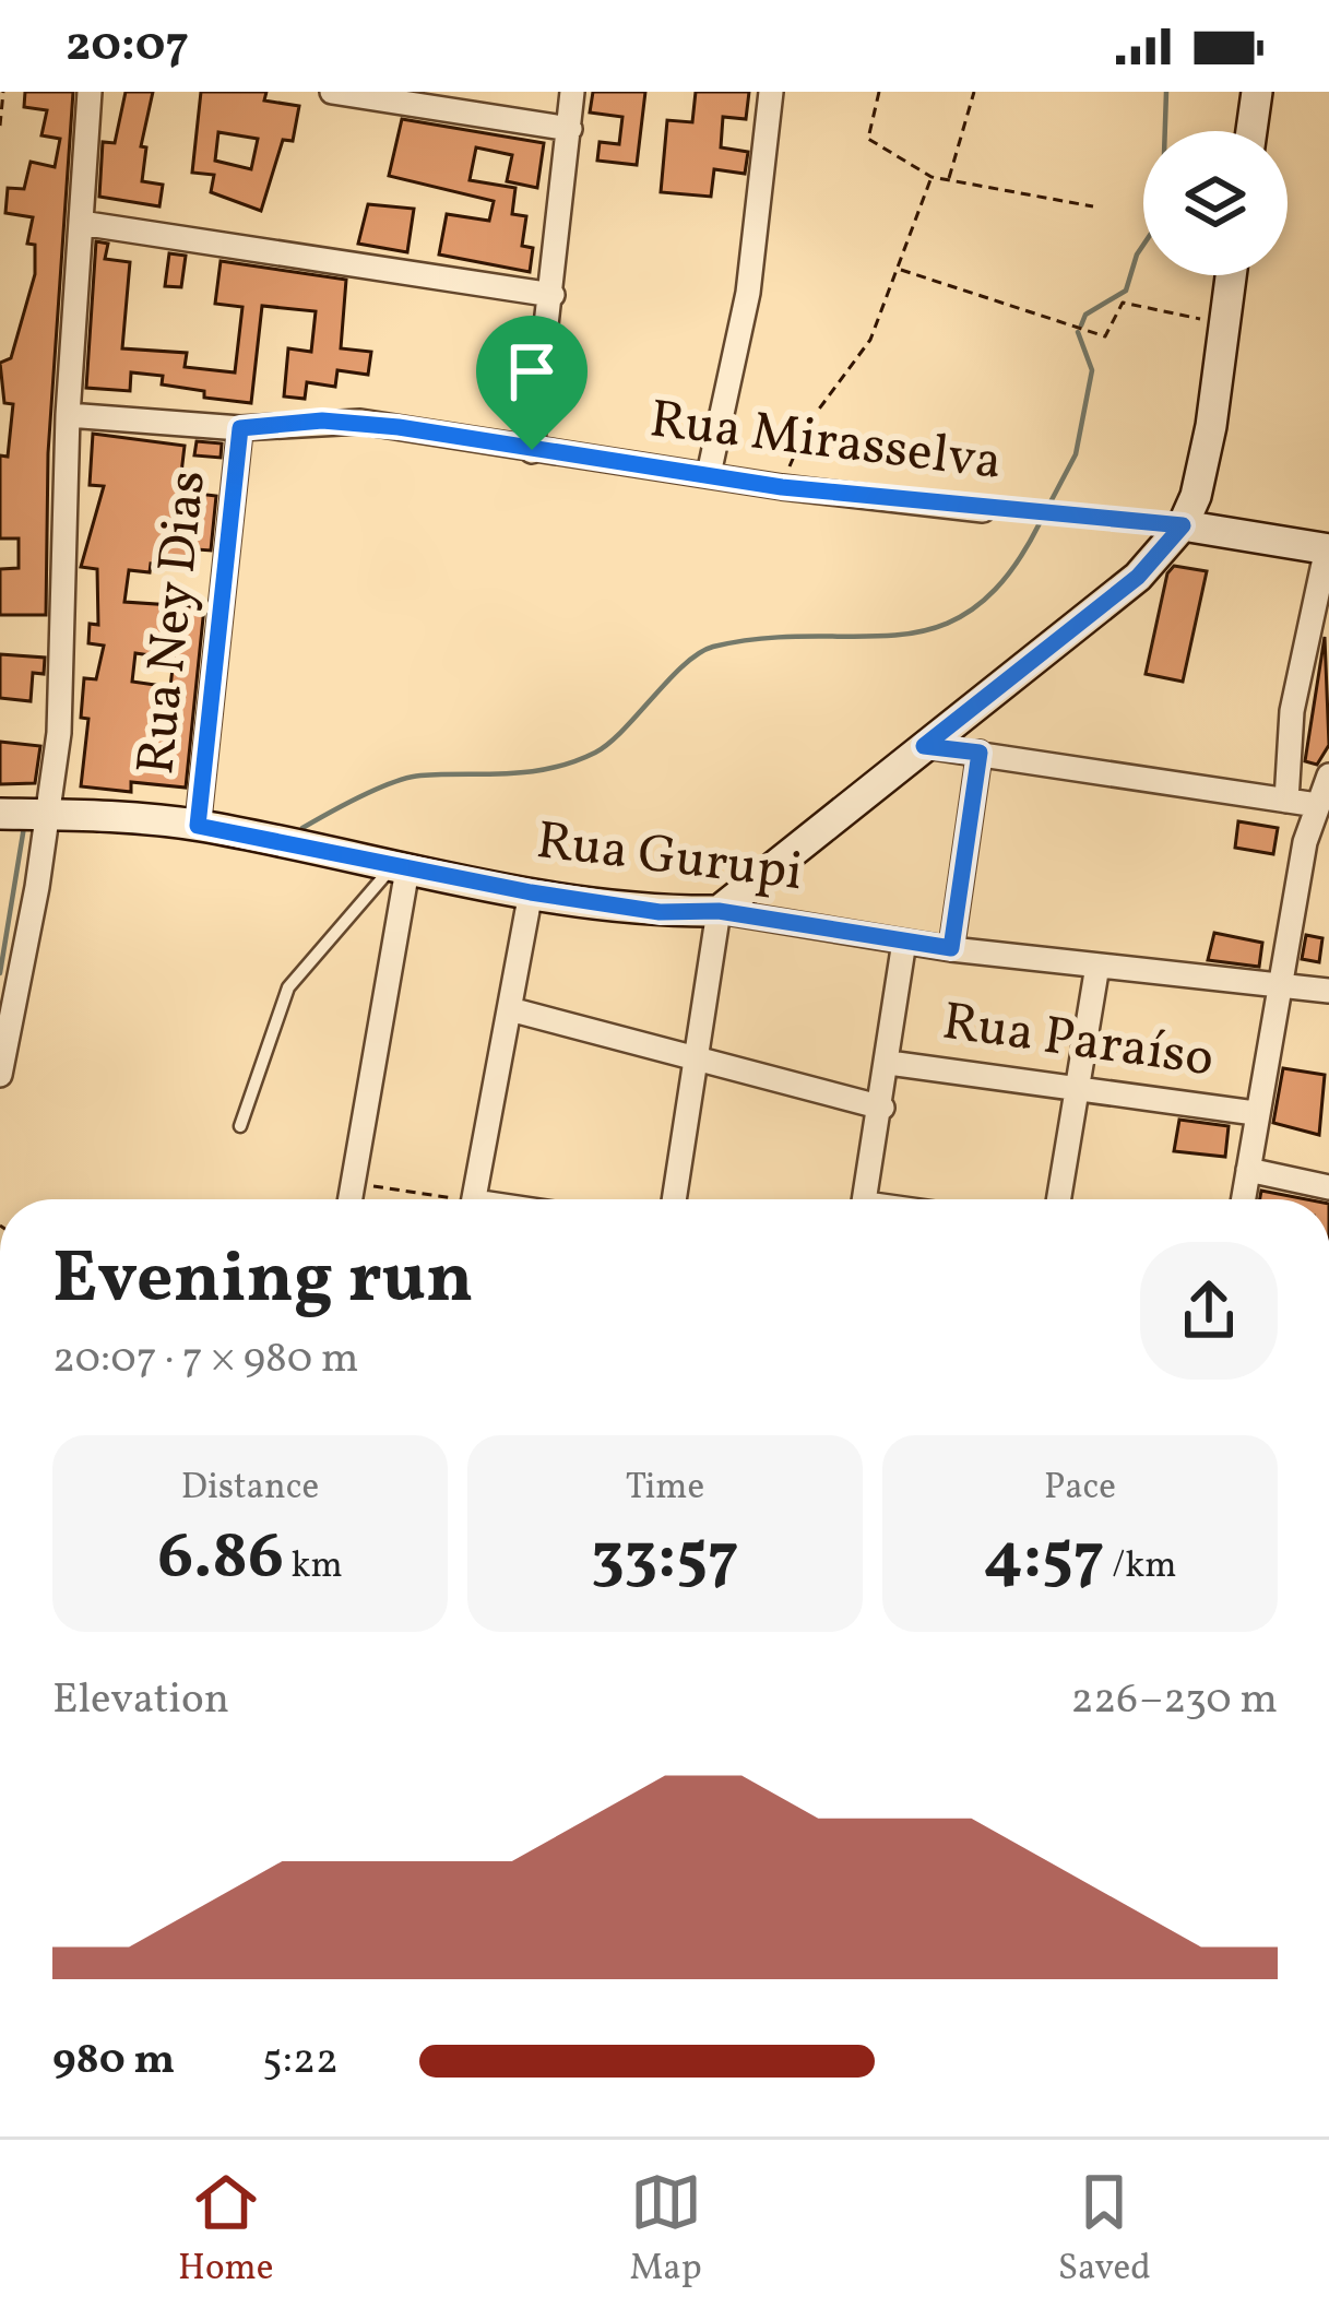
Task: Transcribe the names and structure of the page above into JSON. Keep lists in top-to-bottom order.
{
  "streets": {
    "street": [
      "Rua Mirasselva",
      "Rua Ney Dias",
      "Rua Gurupi",
      "Rua Paraíso"
    ]
  },
  "crossings": [
    ["Rua Mirasselva", "Rua Ney Dias"],
    ["Rua Ney Dias", "Rua Gurupi"]
  ],
  "page": {
    "status": "20:07",
    "heading": ["Evening run", "20:07 · 7 × 980 m"],
    "stats": [
      ["Distance", "6.86 km"],
      ["Time", "33:57"],
      ["Pace", "4:57 /km"]
    ],
    "chart": ["Elevation", "226–230 m"],
    "list": [
      {
        "name": "980 m",
        "note": "5:22"
      }
    ],
    "tabs": ["Home", "Map", "Saved"]
  }
}
